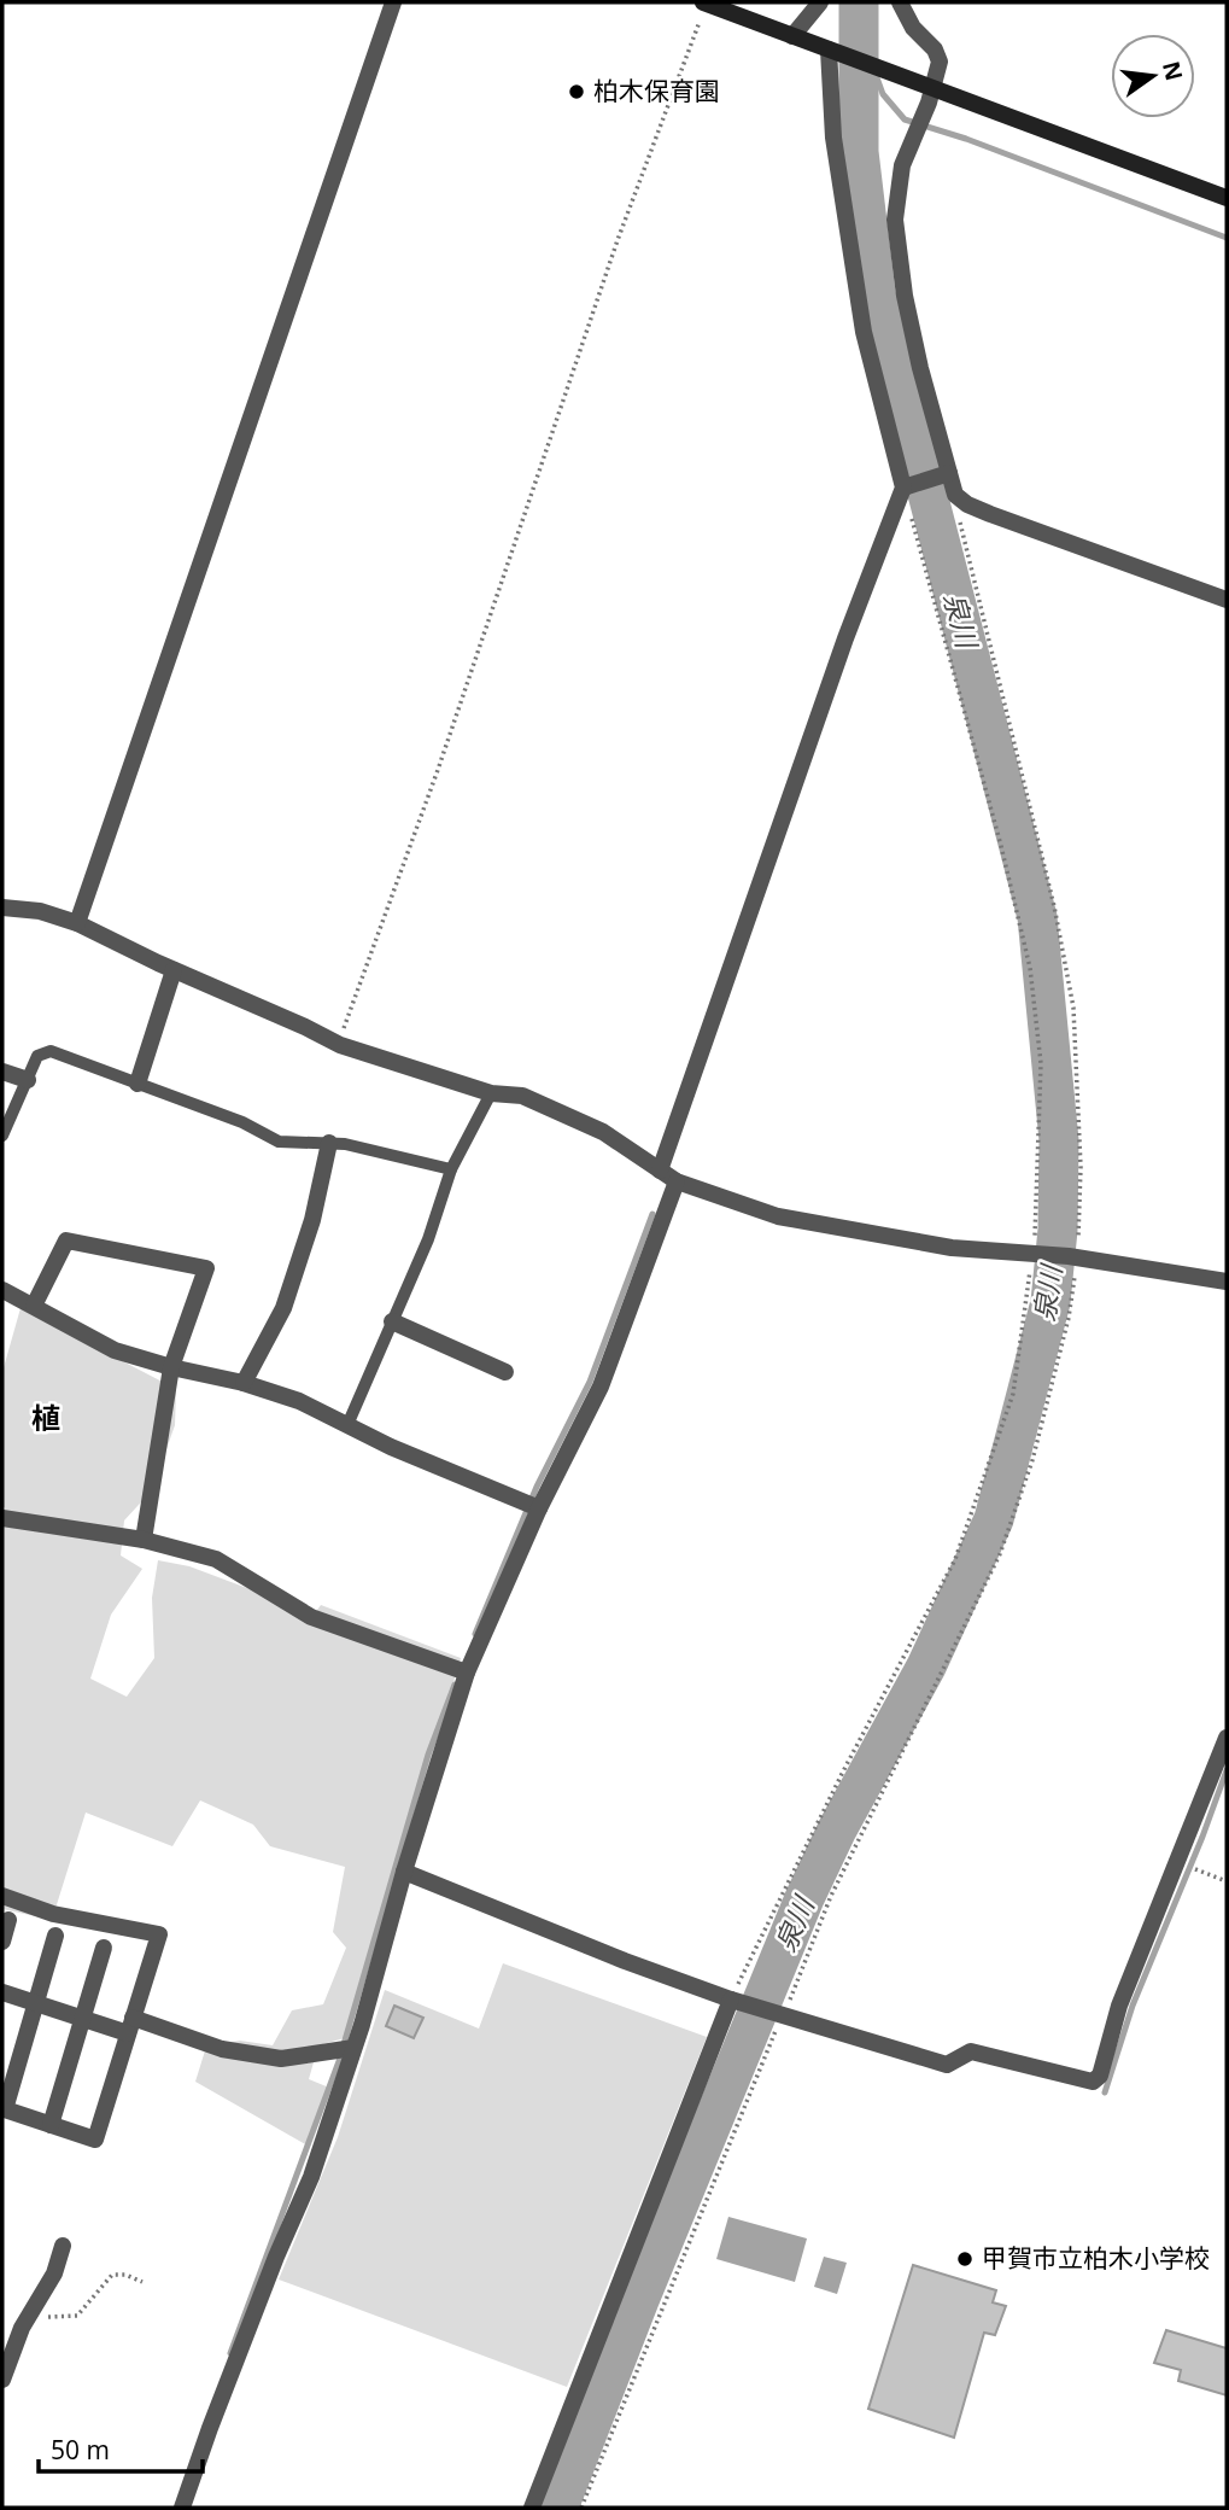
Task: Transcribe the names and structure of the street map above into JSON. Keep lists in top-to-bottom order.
{
  "districts": ["植"],
  "water": ["泉川"],
  "places": ["柏木保育園", "甲賀市立柏木小学校"],
  "scale_bar": "50 m",
  "north": "right"
}
